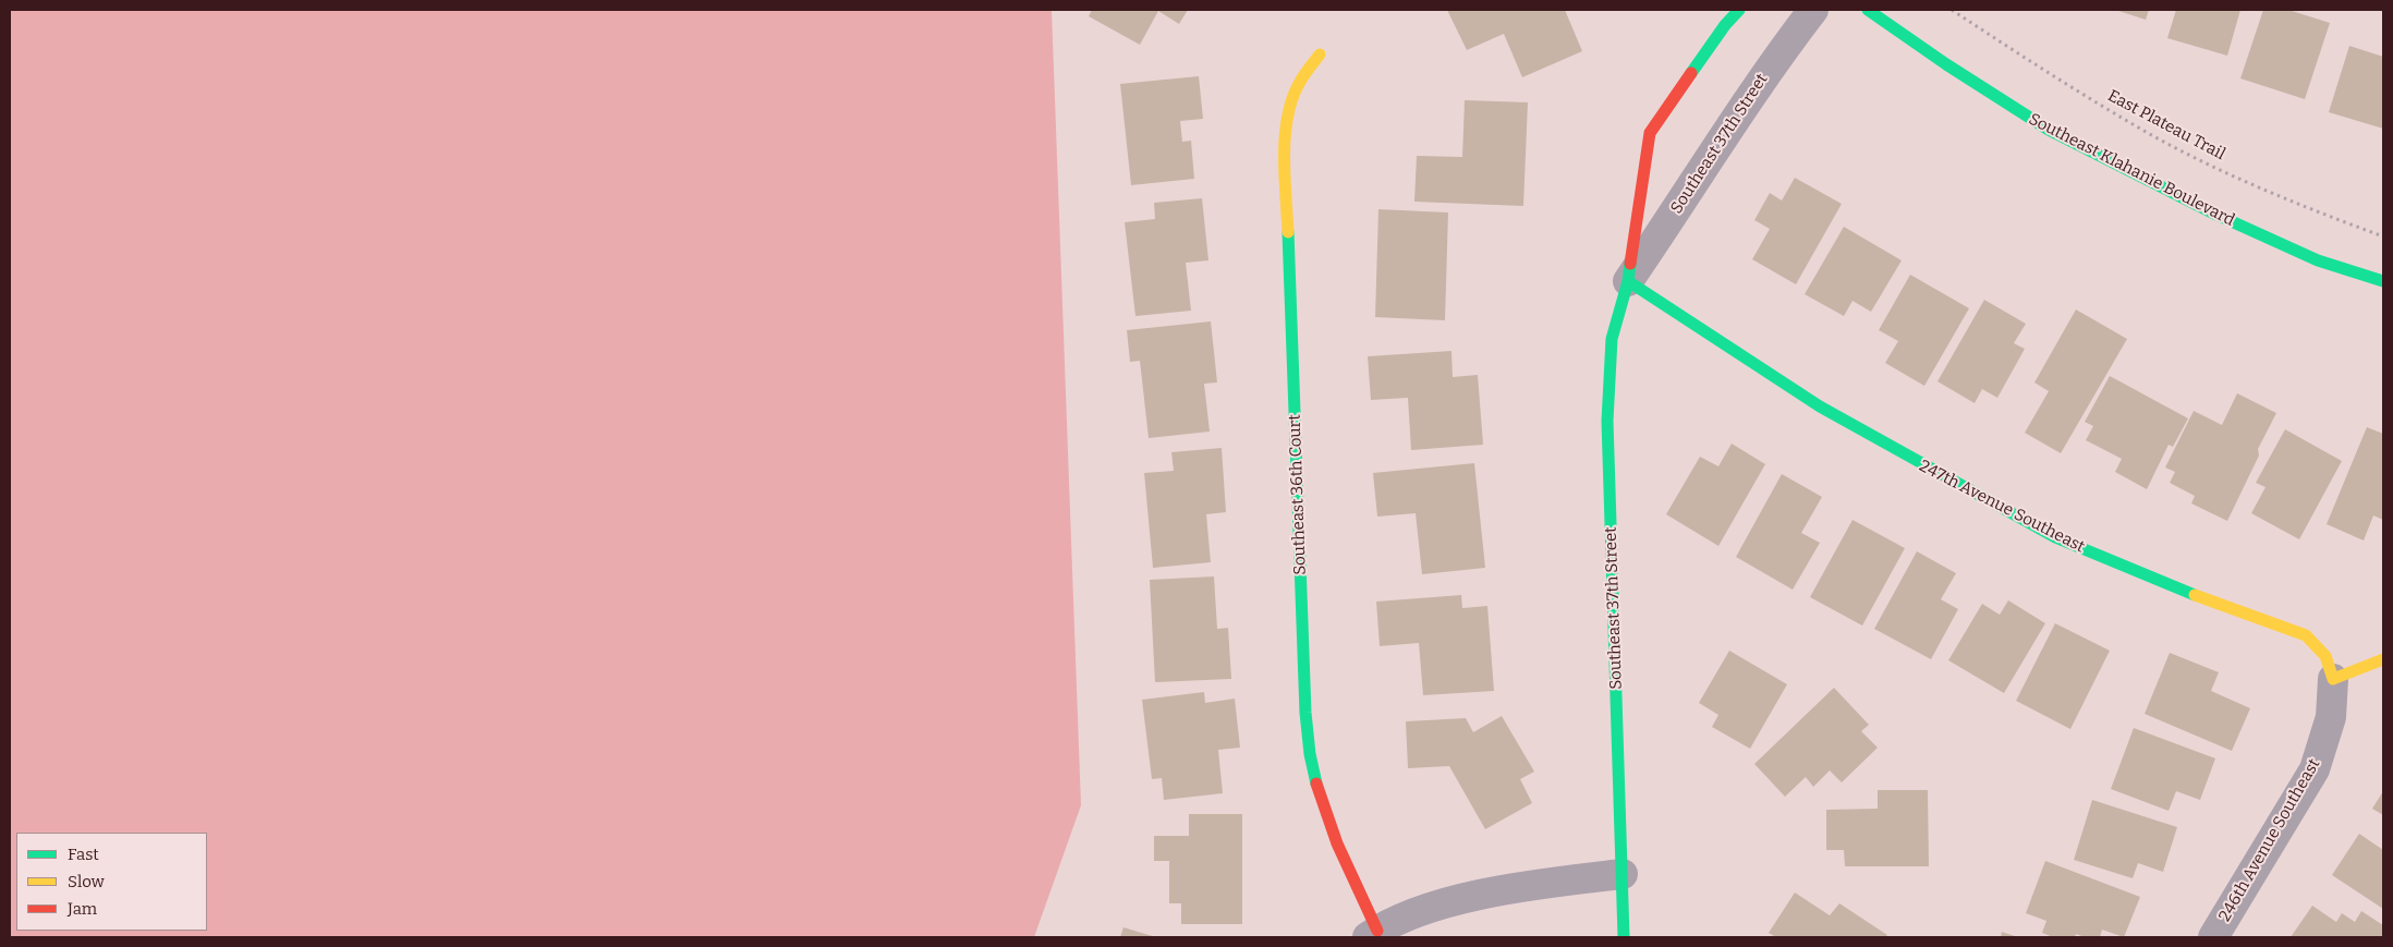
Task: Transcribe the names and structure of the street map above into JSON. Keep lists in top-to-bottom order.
{
  "streets": {
    "street": [
      "Southeast 37th Street",
      "Southeast Klahanie Boulevard",
      "Southeast 36th Court",
      "247th Avenue Southeast",
      "246th Avenue Southeast"
    ],
    "path": ["East Plateau Trail"]
  },
  "crossings": [
    ["Southeast 37th Street", "247th Avenue Southeast"],
    ["247th Avenue Southeast", "246th Avenue Southeast"]
  ],
  "legend": ["Fast", "Slow", "Jam"]
}
